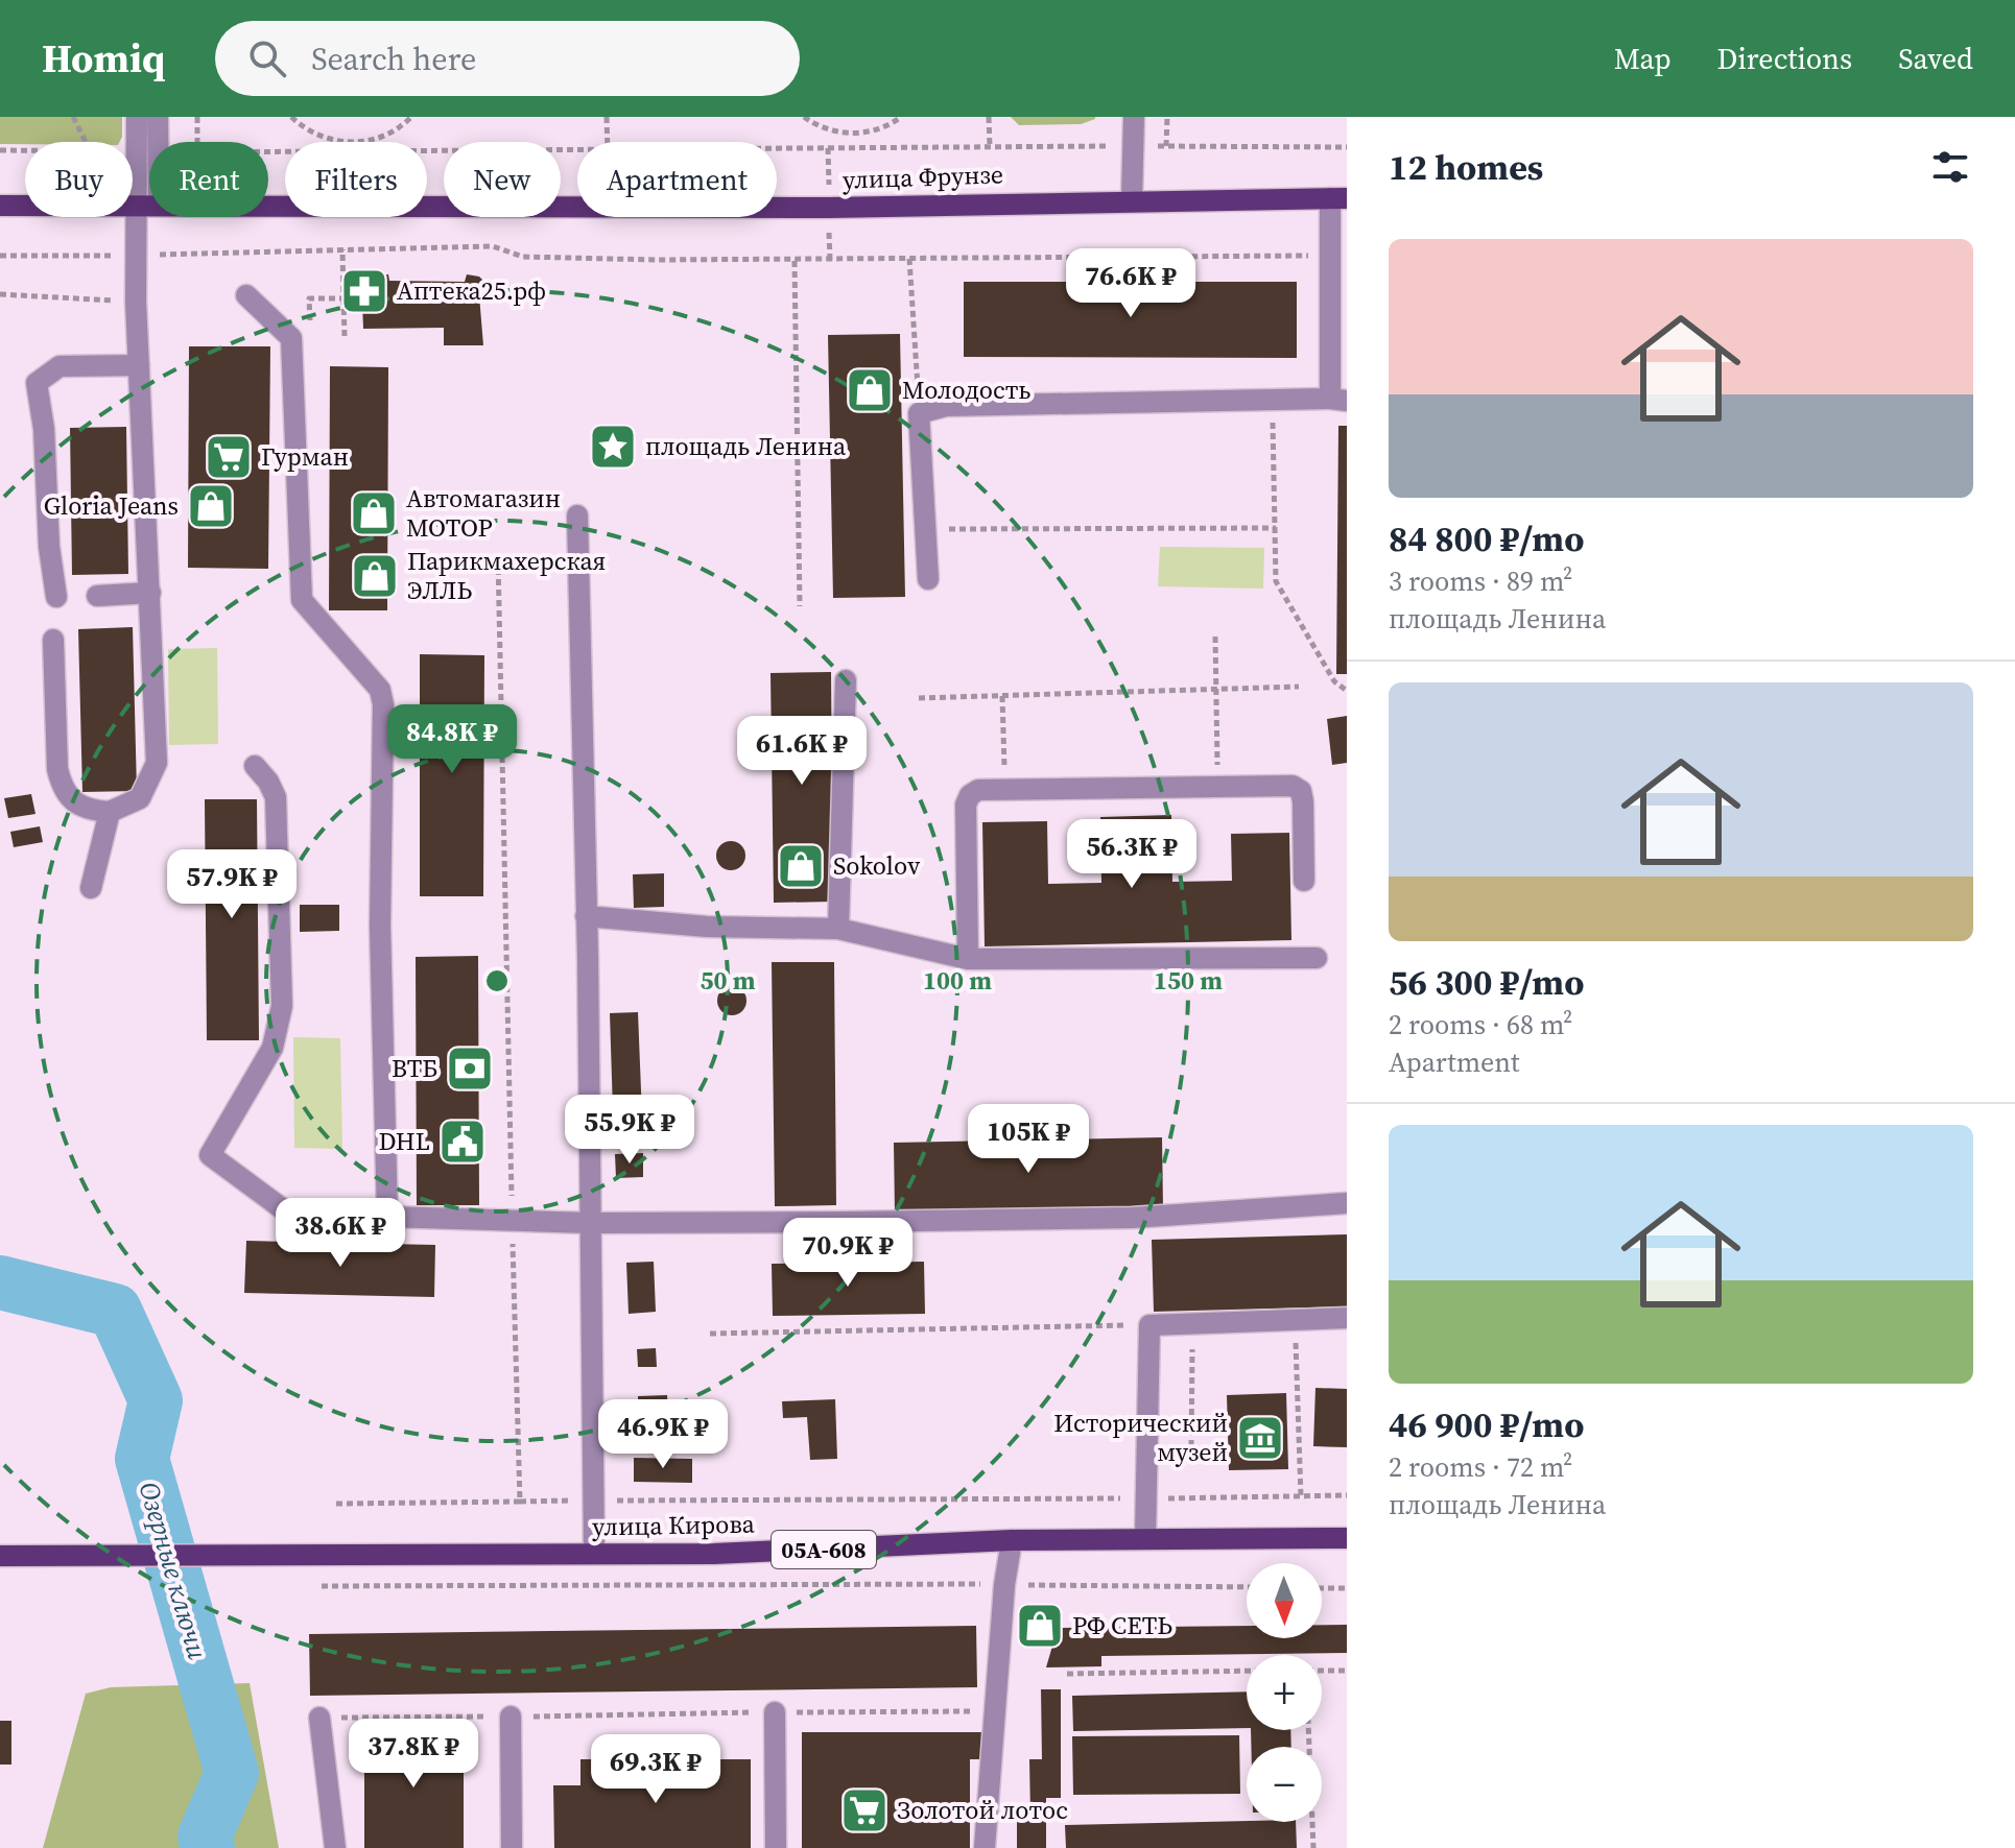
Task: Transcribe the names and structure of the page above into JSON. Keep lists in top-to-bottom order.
{
  "streets": {
    "main road": ["улица Фрунзе", "улица Кирова", "05А-608"]
  },
  "water": ["Озерные ключи"],
  "places": {
    "pharmacy": ["Аптека25.рф"],
    "shop": [
      "Молодость",
      "Gloria Jeans",
      "Автомагазин МОТОР",
      "Парикмахерская ЭЛЛЬ",
      "Sokolov",
      "РФ СЕТЬ"
    ],
    "place": ["площадь Ленина"],
    "supermarket": ["Гурман", "Золотой лотос"],
    "bank": ["ВТБ"],
    "public building": ["DHL"],
    "museum": ["Исторический музей"]
  },
  "north": "bottom",
  "page": {
    "header": "Homiq",
    "search": "Search here",
    "nav": ["Map", "Directions", "Saved"],
    "heading": "12 homes",
    "chip": [
      "Buy",
      "Rent",
      "Filters",
      "New",
      "Apartment"
    ],
    "list": [
      {
        "name": "84 800 ₽/mo",
        "note": "3 rooms · 89 m² · площадь Ленина"
      },
      {
        "name": "56 300 ₽/mo",
        "note": "2 rooms · 68 m² · Apartment"
      },
      {
        "name": "46 900 ₽/mo",
        "note": "2 rooms · 72 m² · площадь Ленина"
      }
    ],
    "price": [
      "76.6K ₽",
      "84.8K ₽",
      "61.6K ₽",
      "56.3K ₽",
      "57.9K ₽",
      "55.9K ₽",
      "105K ₽",
      "38.6K ₽",
      "70.9K ₽",
      "46.9K ₽",
      "37.8K ₽",
      "69.3K ₽"
    ],
    "map_buttons": ["+", "−"]
  },
  "rings": ["50 m", "100 m", "150 m"]
}
